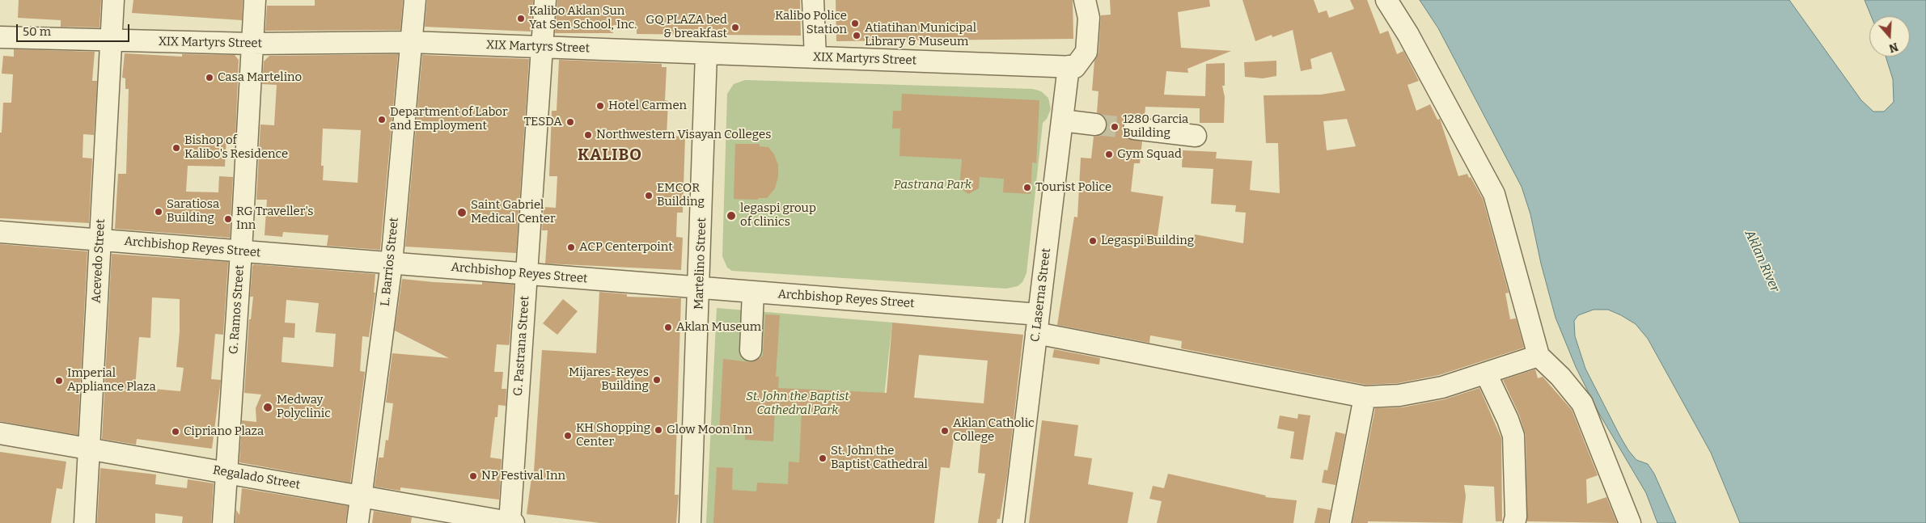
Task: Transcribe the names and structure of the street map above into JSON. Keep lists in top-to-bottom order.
{
  "streets": {
    "street": [
      "XIX Martyrs Street",
      "Archbishop Reyes Street",
      "Acevedo Street",
      "L. Barrios Street",
      "Martelino Street",
      "C. Laserna Street",
      "G. Ramos Street",
      "G. Pastrana Street",
      "Regalado Street"
    ]
  },
  "crossings": [
    ["XIX Martyrs Street", "Acevedo Street"],
    ["XIX Martyrs Street", "L. Barrios Street"],
    ["XIX Martyrs Street", "Martelino Street"],
    ["XIX Martyrs Street", "C. Laserna Street"],
    ["XIX Martyrs Street", "G. Ramos Street"],
    ["XIX Martyrs Street", "G. Pastrana Street"],
    ["Archbishop Reyes Street", "Acevedo Street"],
    ["Archbishop Reyes Street", "L. Barrios Street"],
    ["Archbishop Reyes Street", "Martelino Street"],
    ["Archbishop Reyes Street", "C. Laserna Street"],
    ["Archbishop Reyes Street", "G. Ramos Street"],
    ["Archbishop Reyes Street", "G. Pastrana Street"],
    ["Acevedo Street", "Regalado Street"],
    ["L. Barrios Street", "Regalado Street"],
    ["G. Ramos Street", "Regalado Street"],
    ["G. Pastrana Street", "Regalado Street"]
  ],
  "districts": ["KALIBO"],
  "water": ["Aklan River"],
  "parks": ["Pastrana Park", "St. John the Baptist Cathedral Park"],
  "places": [
    "Kalibo Aklan Sun Yat Sen School, Inc.",
    "Kalibo Police Station",
    "GQ PLAZA bed & breakfast",
    "Atiatihan Municipal Library & Museum",
    "Casa Martelino",
    "Hotel Carmen",
    "Department of Labor and Employment",
    "TESDA",
    "1280 Garcia Building",
    "Northwestern Visayan Colleges",
    "Bishop of Kalibo's Residence",
    "Gym Squad",
    "Tourist Police",
    "EMCOR Building",
    "Saratiosa Building",
    "Saint Gabriel Medical Center",
    "legaspi group of clinics",
    "RG Traveller's Inn",
    "Legaspi Building",
    "ACP Centerpoint",
    "Aklan Museum",
    "Mijares-Reyes Building",
    "Imperial Appliance Plaza",
    "Medway Polyclinic",
    "Glow Moon Inn",
    "Aklan Catholic College",
    "Cipriano Plaza",
    "KH Shopping Center",
    "St. John the Baptist Cathedral",
    "NP Festival Inn"
  ],
  "scale_bar": "50 m",
  "north": "bottom"
}
